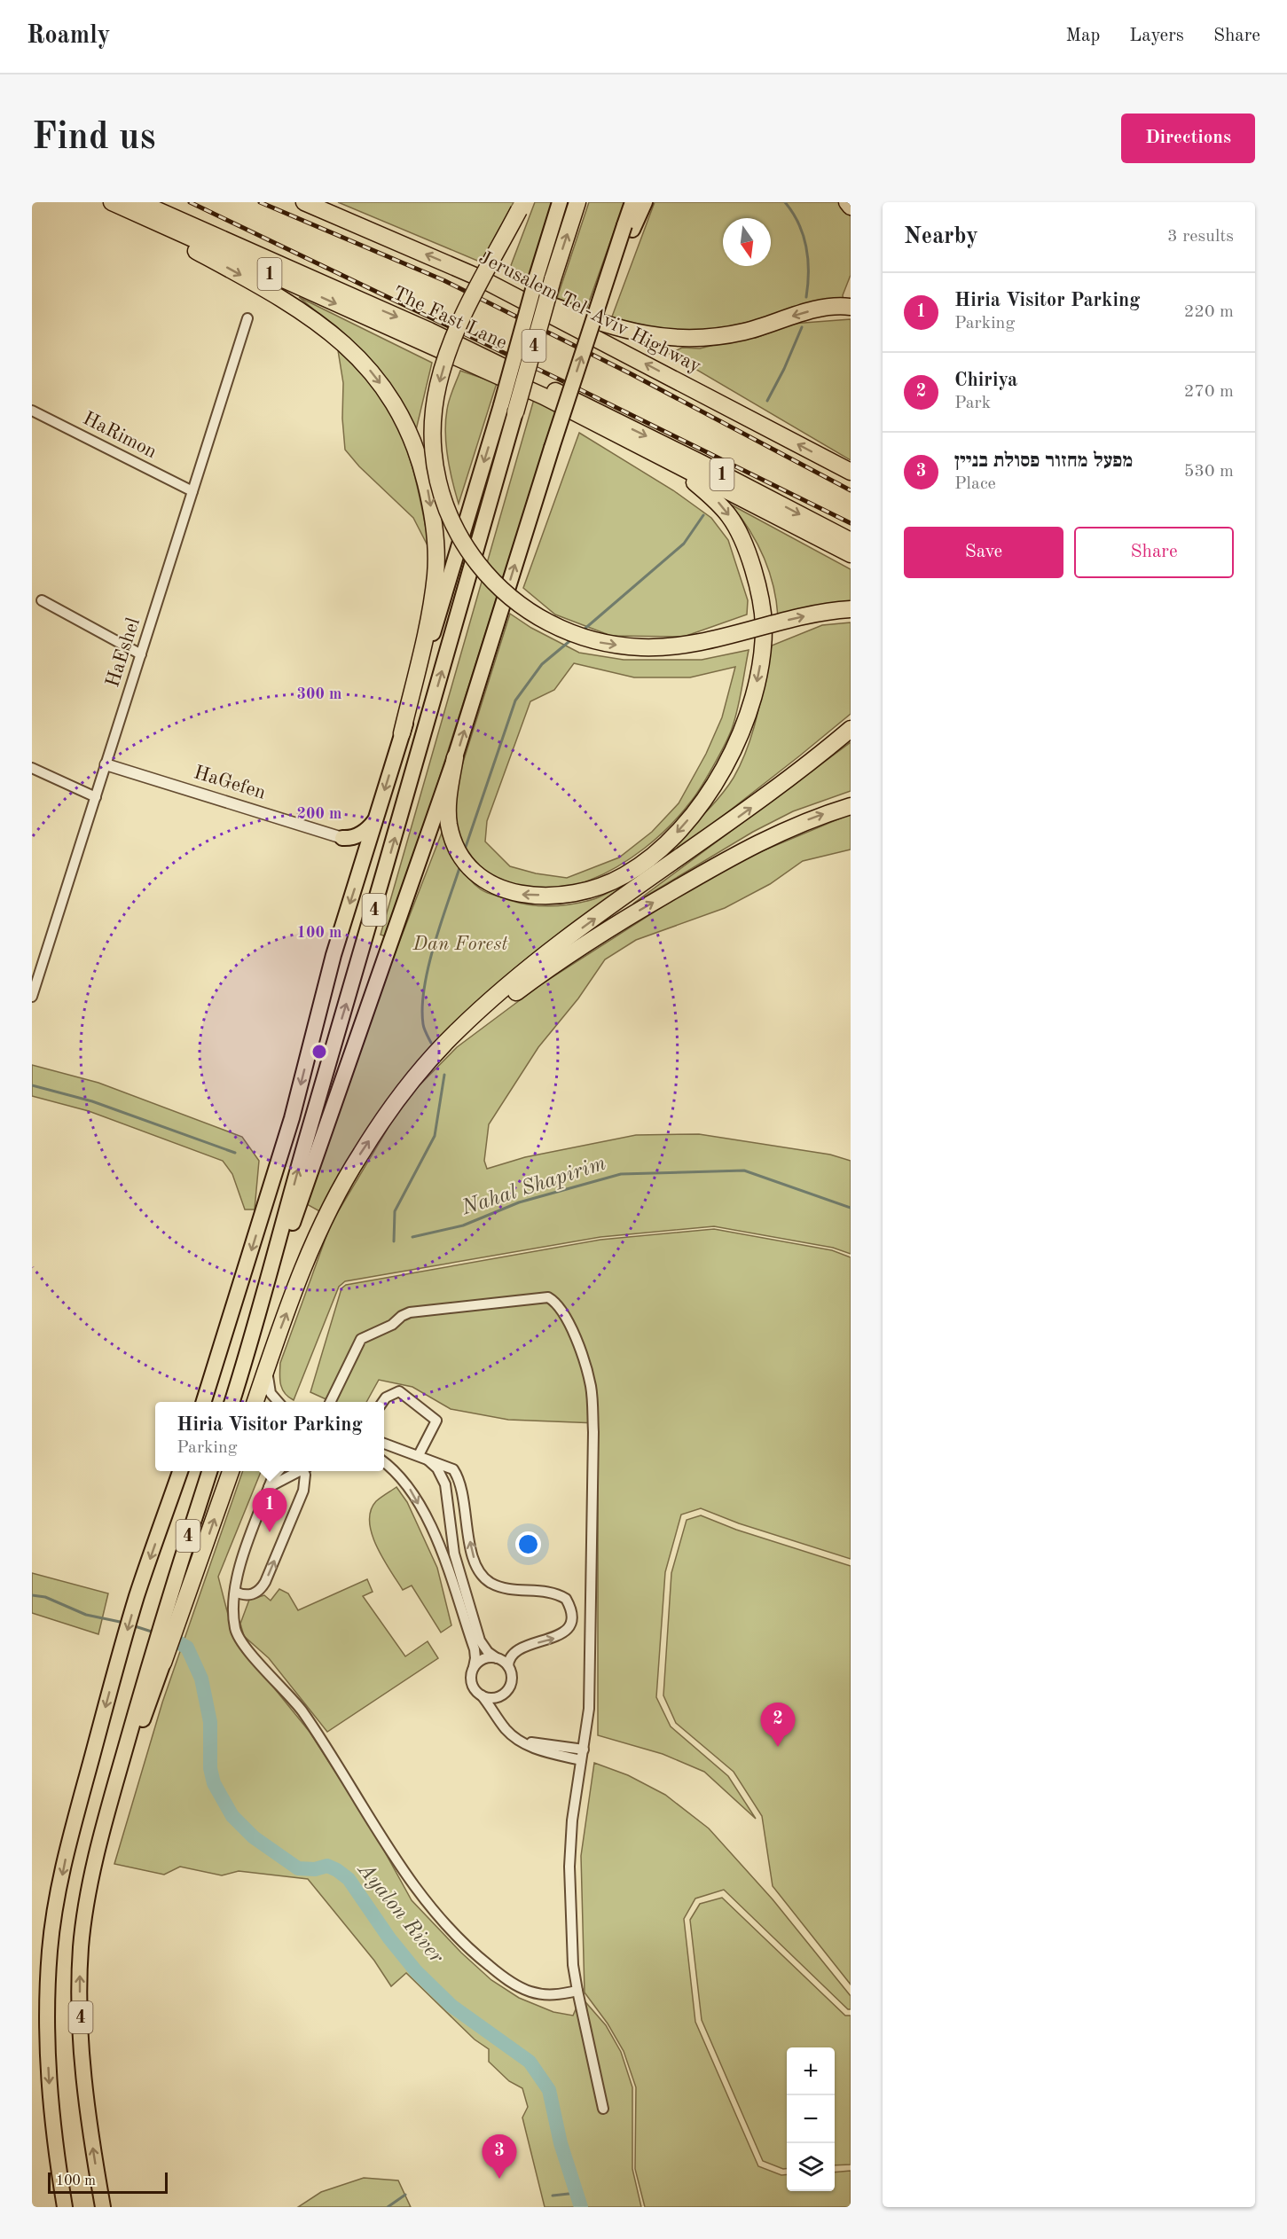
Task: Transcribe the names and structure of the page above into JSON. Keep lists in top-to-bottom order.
{
  "streets": {
    "highway": [
      "1",
      "Jerusalem Tel-Aviv Highway",
      "The Fast Lane",
      "4"
    ],
    "street": ["HaRimon", "HaEshel", "HaGefen"]
  },
  "crossings": [
    ["HaRimon", "HaEshel"],
    ["HaEshel", "HaGefen"]
  ],
  "water": ["Nahal Shapirim", "Ayalon River"],
  "parks": ["Dan Forest"],
  "scale_bar": "100 m",
  "north": "bottom",
  "page": {
    "header": "Roamly",
    "nav": ["Map", "Layers", "Share"],
    "buttons": [
      "Directions",
      ["Save", "Share"]
    ],
    "title": "Find us",
    "heading": ["Nearby", "3 results"],
    "list": [
      {
        "mark": "1",
        "name": "Hiria Visitor Parking",
        "note": "Parking",
        "value": "220 m"
      },
      {
        "mark": "2",
        "name": "Chiriya",
        "note": "Park",
        "value": "270 m"
      },
      {
        "mark": "3",
        "name": "מפעל מחזור פסולת בניין",
        "note": "Place",
        "value": "530 m"
      }
    ],
    "popup": ["Hiria Visitor Parking", "Parking"],
    "pins": ["1", "2", "3"],
    "map_buttons": ["+", "−"],
    "scale": "100 m"
  },
  "rings": ["300 m", "200 m", "100 m"]
}
